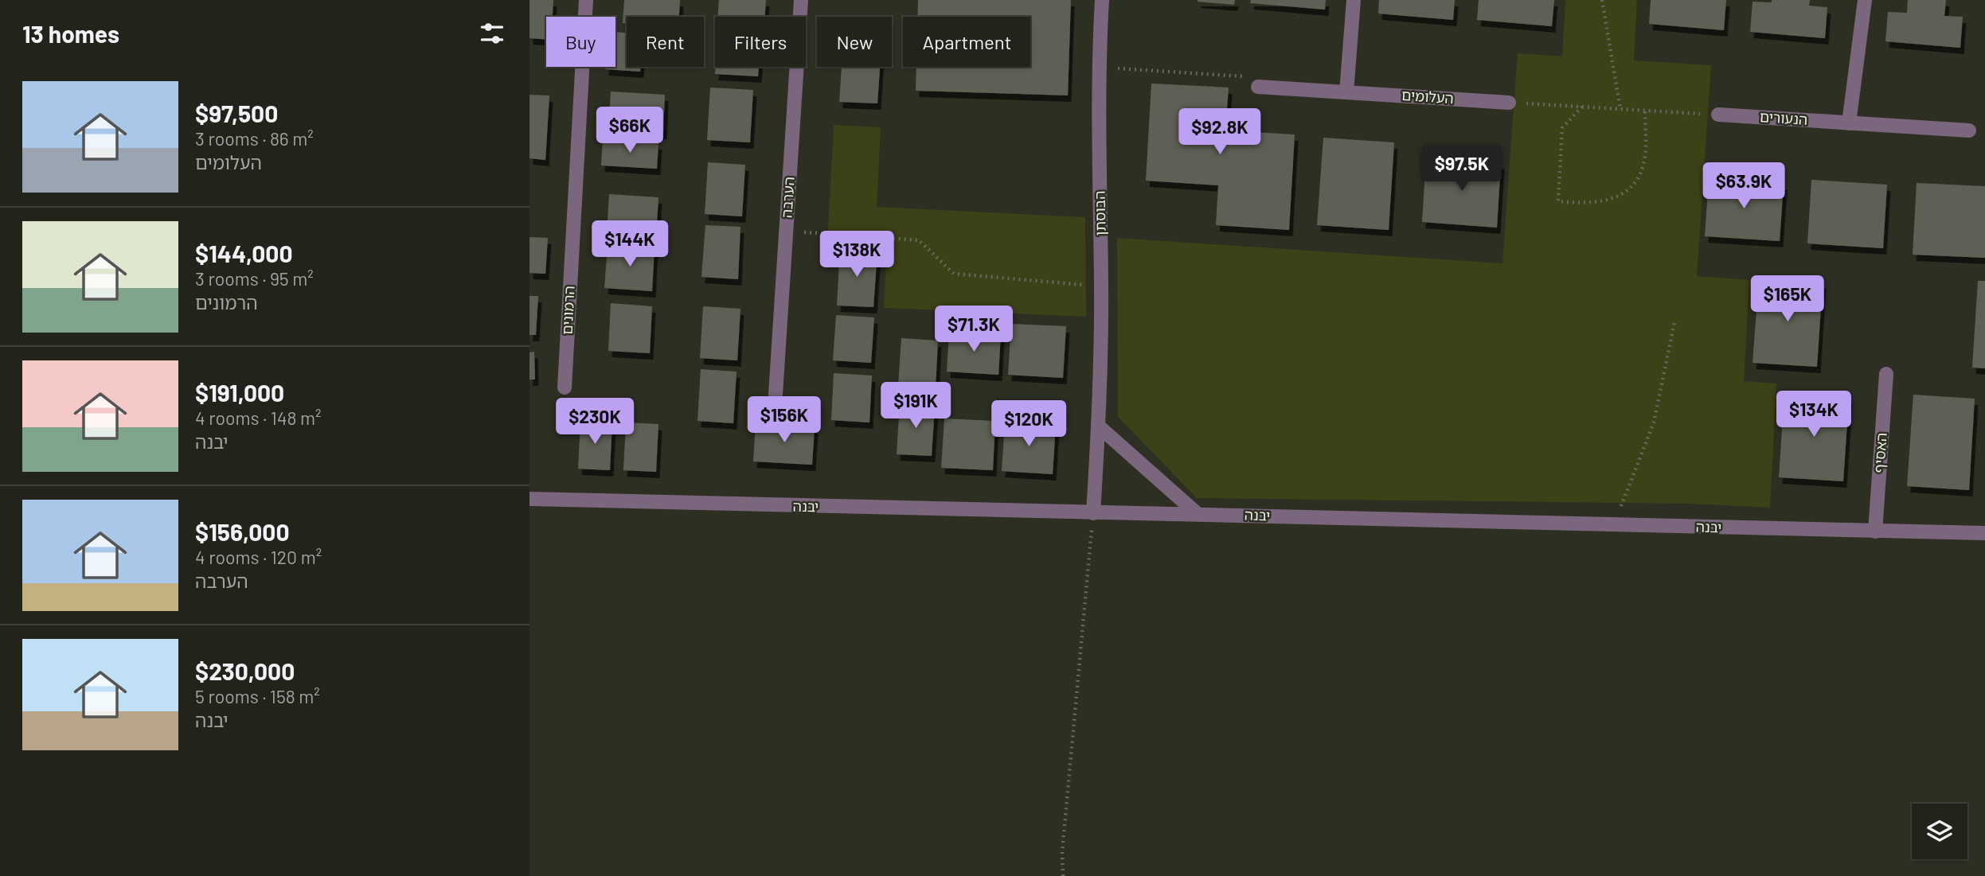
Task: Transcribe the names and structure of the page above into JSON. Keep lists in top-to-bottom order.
{
  "streets": {
    "street": [
      "העלומים",
      "הנעורים",
      "הערבה",
      "הבוסתן",
      "הרמונים",
      "האסיף",
      "יבנה"
    ]
  },
  "crossings": [
    ["הבוסתן", "יבנה"],
    ["האסיף", "יבנה"]
  ],
  "page": {
    "heading": "13 homes",
    "chip": [
      "Buy",
      "Rent",
      "Filters",
      "New",
      "Apartment"
    ],
    "list": [
      {
        "name": "$97,500",
        "note": "3 rooms · 86 m² · העלומים"
      },
      {
        "name": "$144,000",
        "note": "3 rooms · 95 m² · הרמונים"
      },
      {
        "name": "$191,000",
        "note": "4 rooms · 148 m² · יבנה"
      },
      {
        "name": "$156,000",
        "note": "4 rooms · 120 m² · הערבה"
      },
      {
        "name": "$230,000",
        "note": "5 rooms · 158 m² · יבנה"
      }
    ],
    "price": [
      "$66K",
      "$92.8K",
      "$97.5K",
      "$63.9K",
      "$144K",
      "$138K",
      "$165K",
      "$71.3K",
      "$191K",
      "$134K",
      "$156K",
      "$230K",
      "$120K"
    ]
  }
}
